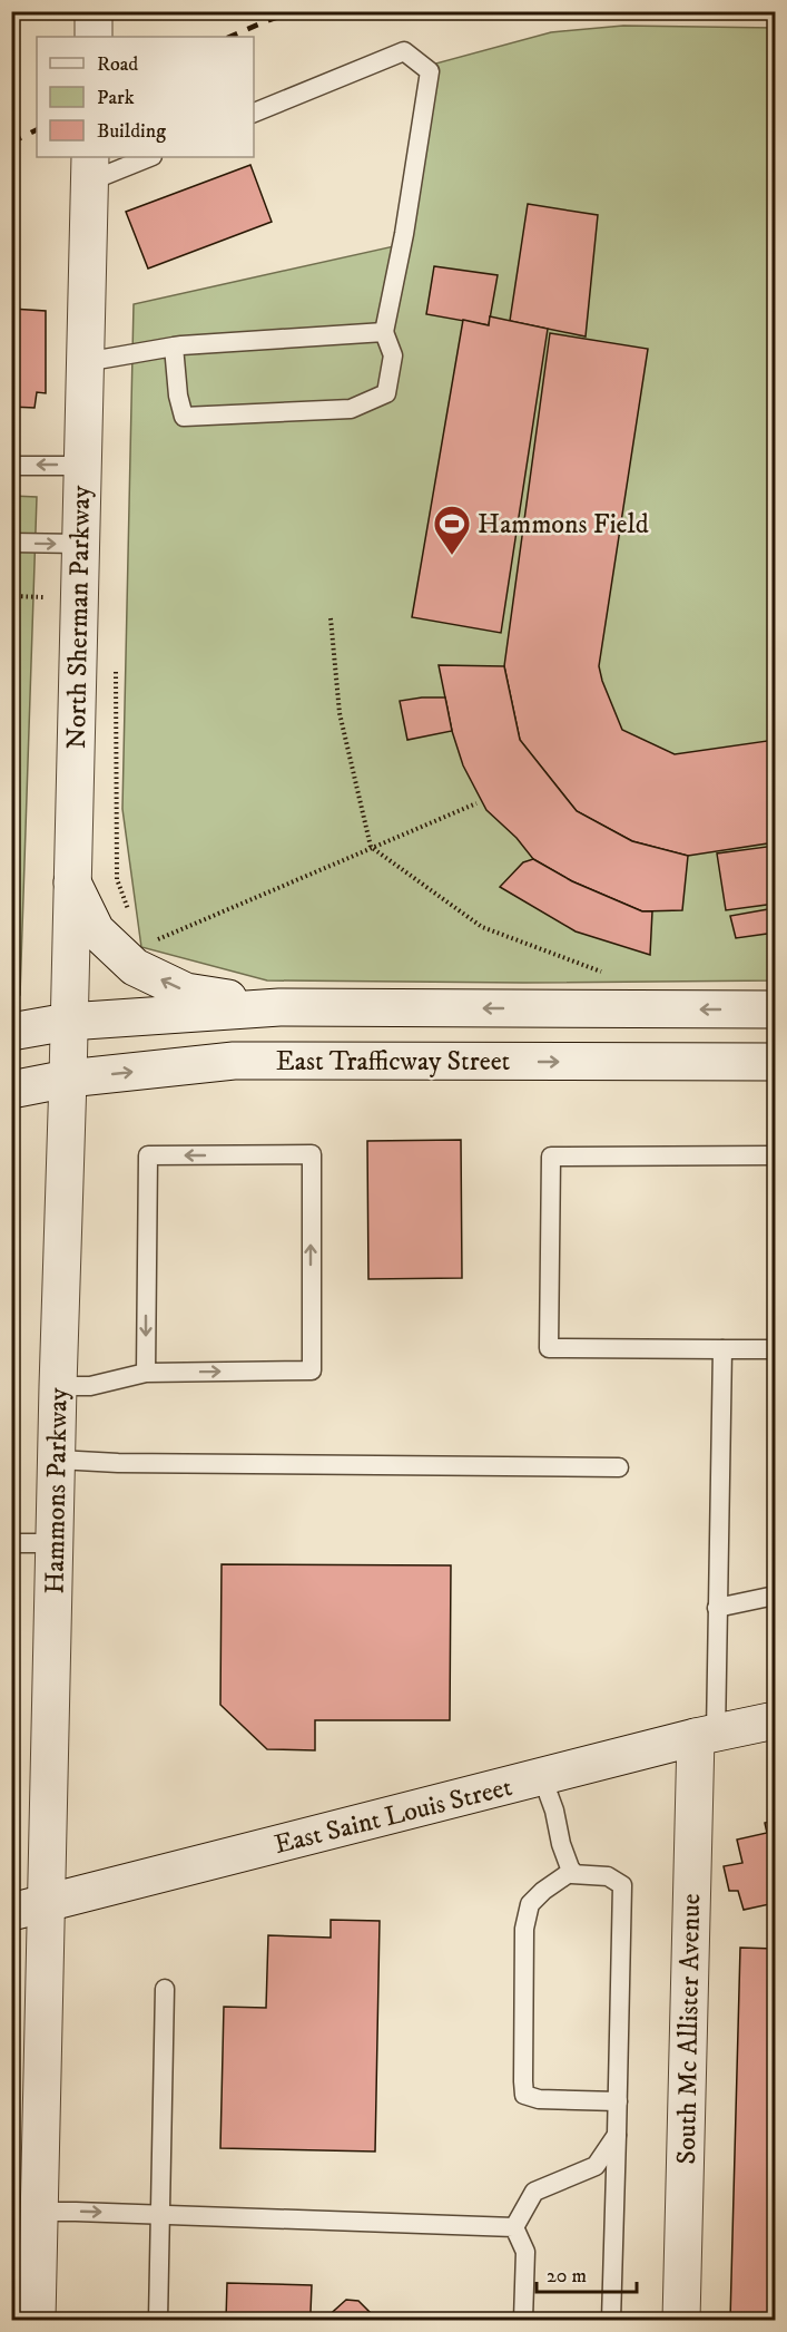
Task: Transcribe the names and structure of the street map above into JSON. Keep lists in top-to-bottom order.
{
  "streets": {
    "street": [
      "North Sherman Parkway",
      "East Trafficway Street",
      "Hammons Parkway",
      "East Saint Louis Street",
      "South Mc Allister Avenue"
    ]
  },
  "crossings": [
    ["North Sherman Parkway", "East Trafficway Street"],
    ["North Sherman Parkway", "Hammons Parkway"],
    ["East Trafficway Street", "Hammons Parkway"],
    ["Hammons Parkway", "East Saint Louis Street"],
    ["East Saint Louis Street", "South Mc Allister Avenue"]
  ],
  "places": {
    "sports": ["Hammons Field"]
  },
  "legend": ["Road", "Park", "Building"],
  "scale_bar": "20 m"
}
